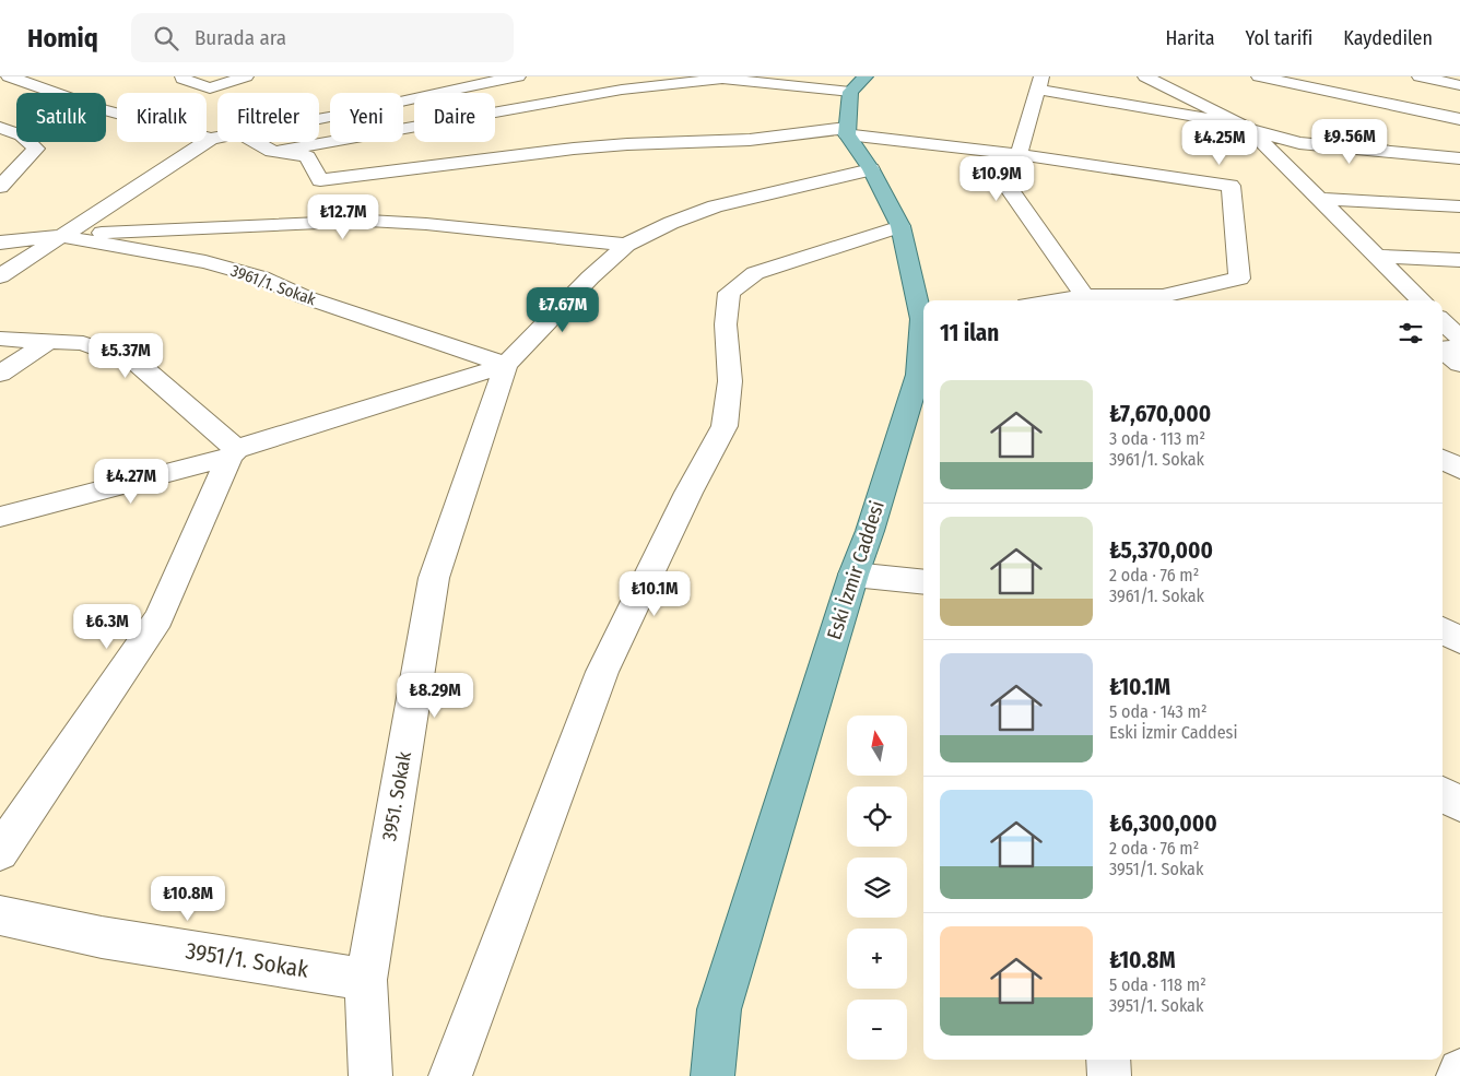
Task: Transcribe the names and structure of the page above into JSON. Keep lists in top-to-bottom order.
{
  "streets": {
    "main road": ["Eski İzmir Caddesi"],
    "street": ["3961/1. Sokak", "3951. Sokak", "3951/1. Sokak"]
  },
  "crossings": [
    ["3961/1. Sokak", "3951. Sokak"],
    ["3951. Sokak", "3951/1. Sokak"]
  ],
  "north": "top",
  "page": {
    "header": "Homiq",
    "search": "Burada ara",
    "nav": ["Harita", "Yol tarifi", "Kaydedilen"],
    "chip": [
      "Satılık",
      "Kiralık",
      "Filtreler",
      "Yeni",
      "Daire"
    ],
    "price": [
      "₺9.56M",
      "₺4.25M",
      "₺10.9M",
      "₺12.7M",
      "₺7.67M",
      "₺5.37M",
      "₺4.27M",
      "₺10.1M",
      "₺6.3M",
      "₺8.29M",
      "₺10.8M"
    ],
    "heading": "11 ilan",
    "list": [
      {
        "name": "₺7,670,000",
        "note": "3 oda · 113 m² · 3961/1. Sokak"
      },
      {
        "name": "₺5,370,000",
        "note": "2 oda · 76 m² · 3961/1. Sokak"
      },
      {
        "name": "₺10.1M",
        "note": "5 oda · 143 m² · Eski İzmir Caddesi"
      },
      {
        "name": "₺6,300,000",
        "note": "2 oda · 76 m² · 3951/1. Sokak"
      },
      {
        "name": "₺10.8M",
        "note": "5 oda · 118 m² · 3951/1. Sokak"
      }
    ],
    "map_buttons": ["+", "−"]
  }
}
